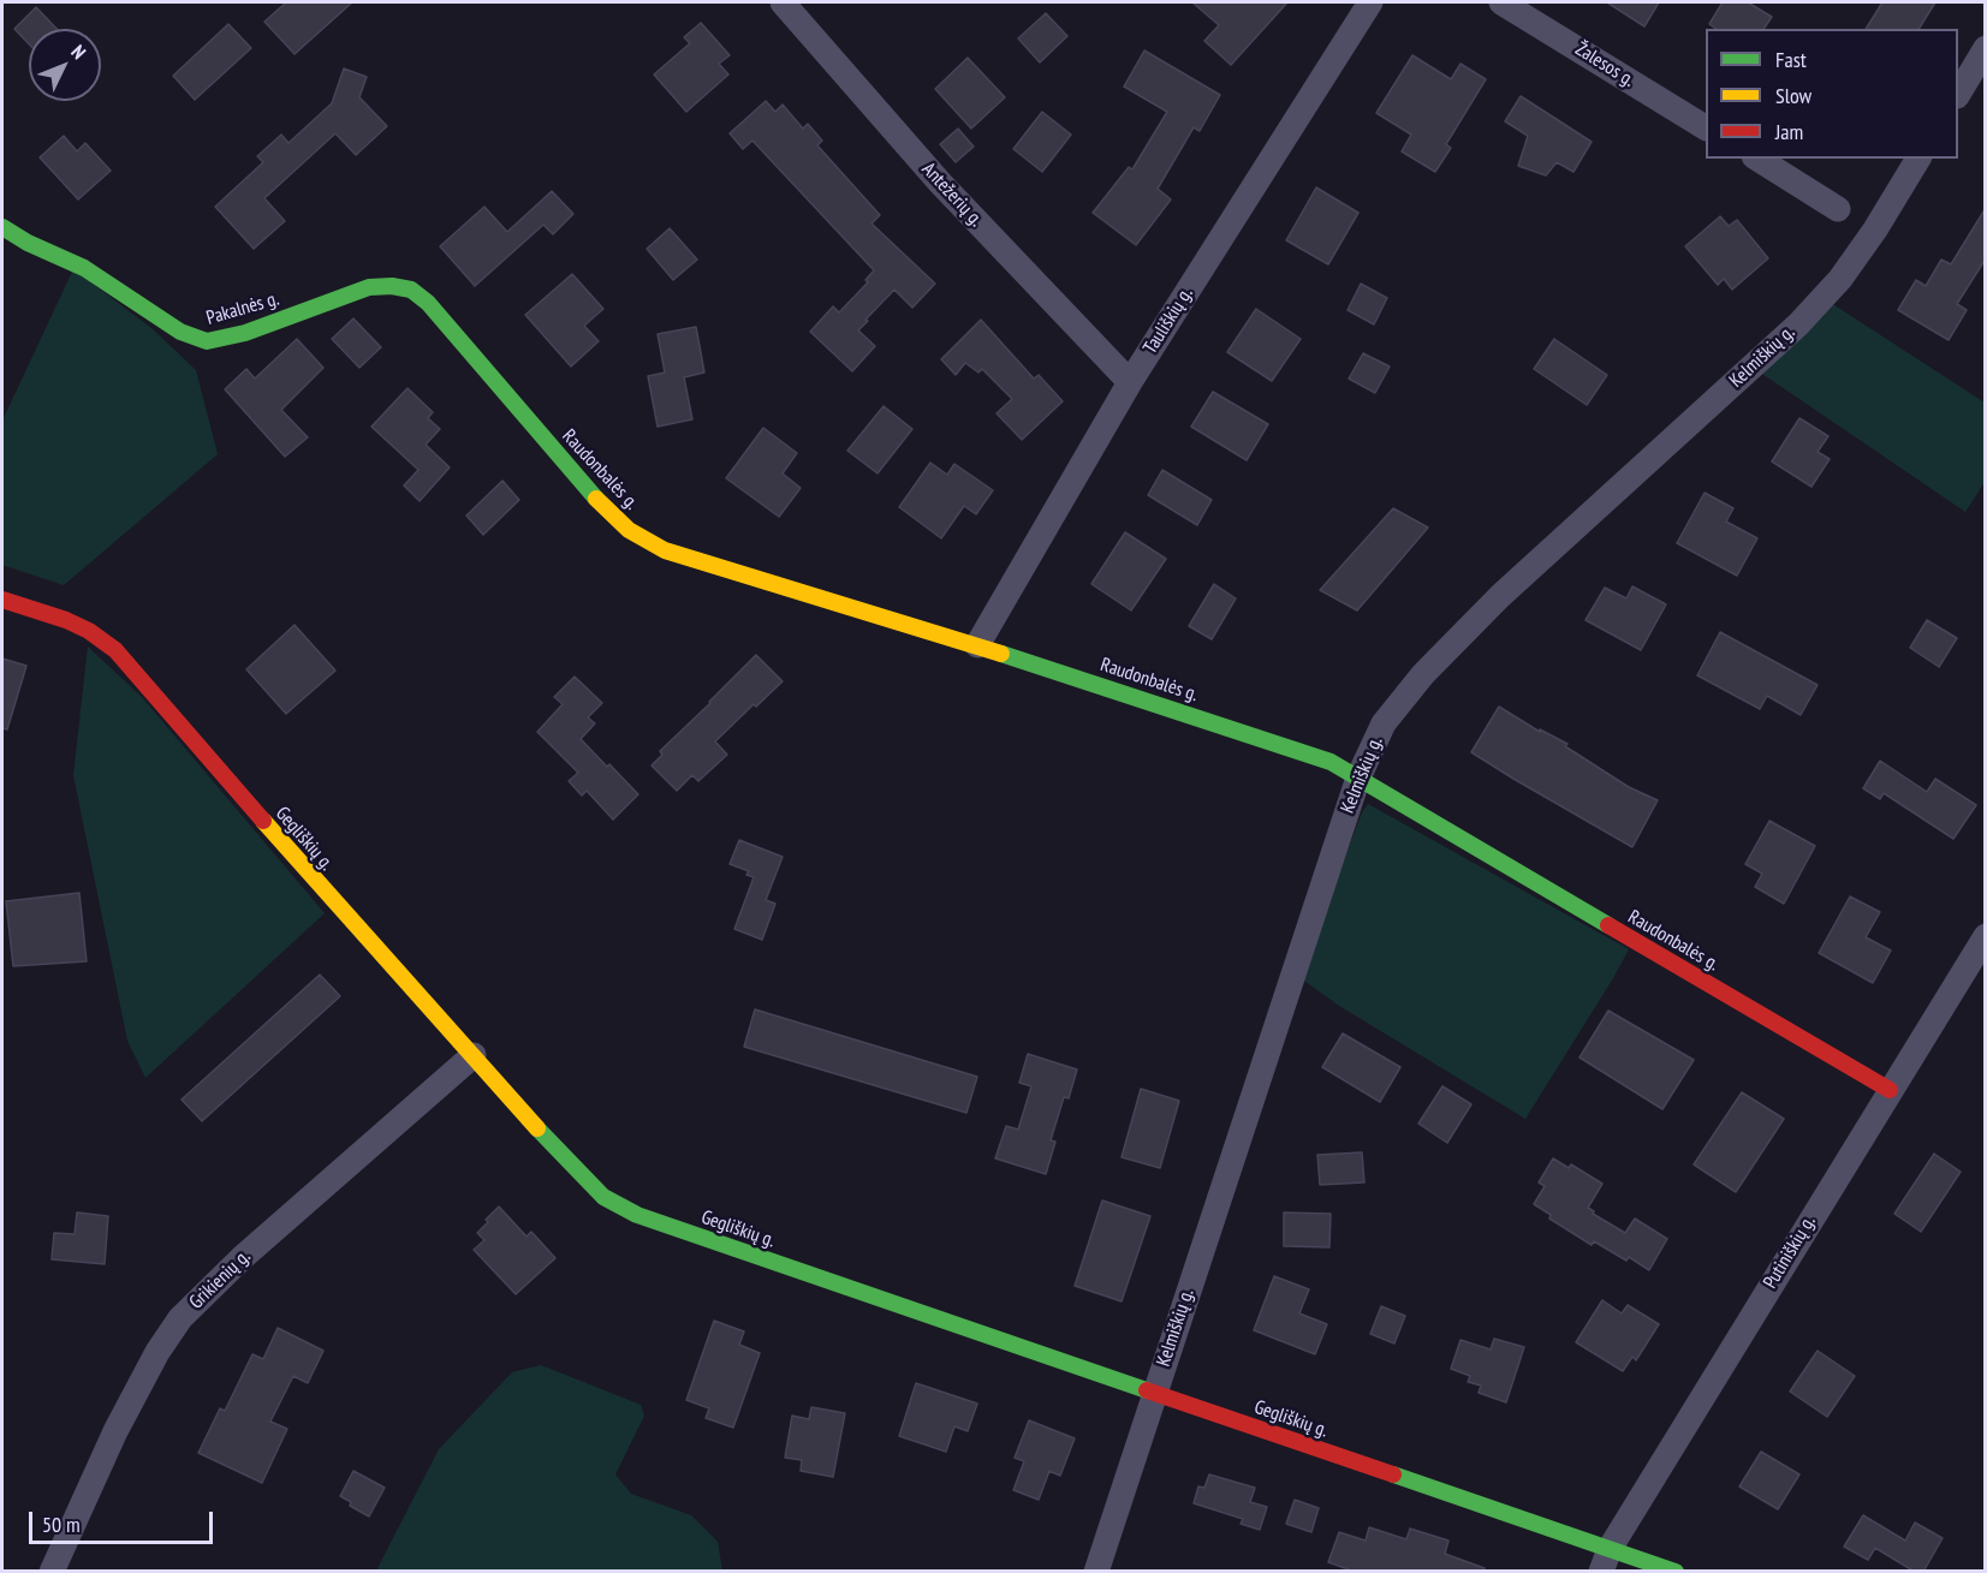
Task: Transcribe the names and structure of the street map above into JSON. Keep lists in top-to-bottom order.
{
  "streets": {
    "street": [
      "Žalesos g.",
      "Antežerių g.",
      "Pakalnės g.",
      "Tauliškių g.",
      "Kelmiškių g.",
      "Raudonbalės g.",
      "Gegliškių g.",
      "Putiniškių g.",
      "Grikienių g."
    ]
  },
  "crossings": [
    ["Antežerių g.", "Tauliškių g."],
    ["Pakalnės g.", "Raudonbalės g."],
    ["Tauliškių g.", "Raudonbalės g."],
    ["Kelmiškių g.", "Raudonbalės g."],
    ["Kelmiškių g.", "Gegliškių g."],
    ["Raudonbalės g.", "Putiniškių g."],
    ["Gegliškių g.", "Putiniškių g."],
    ["Gegliškių g.", "Grikienių g."]
  ],
  "legend": ["Fast", "Slow", "Jam"],
  "scale_bar": "50 m",
  "north": "top right"
}
